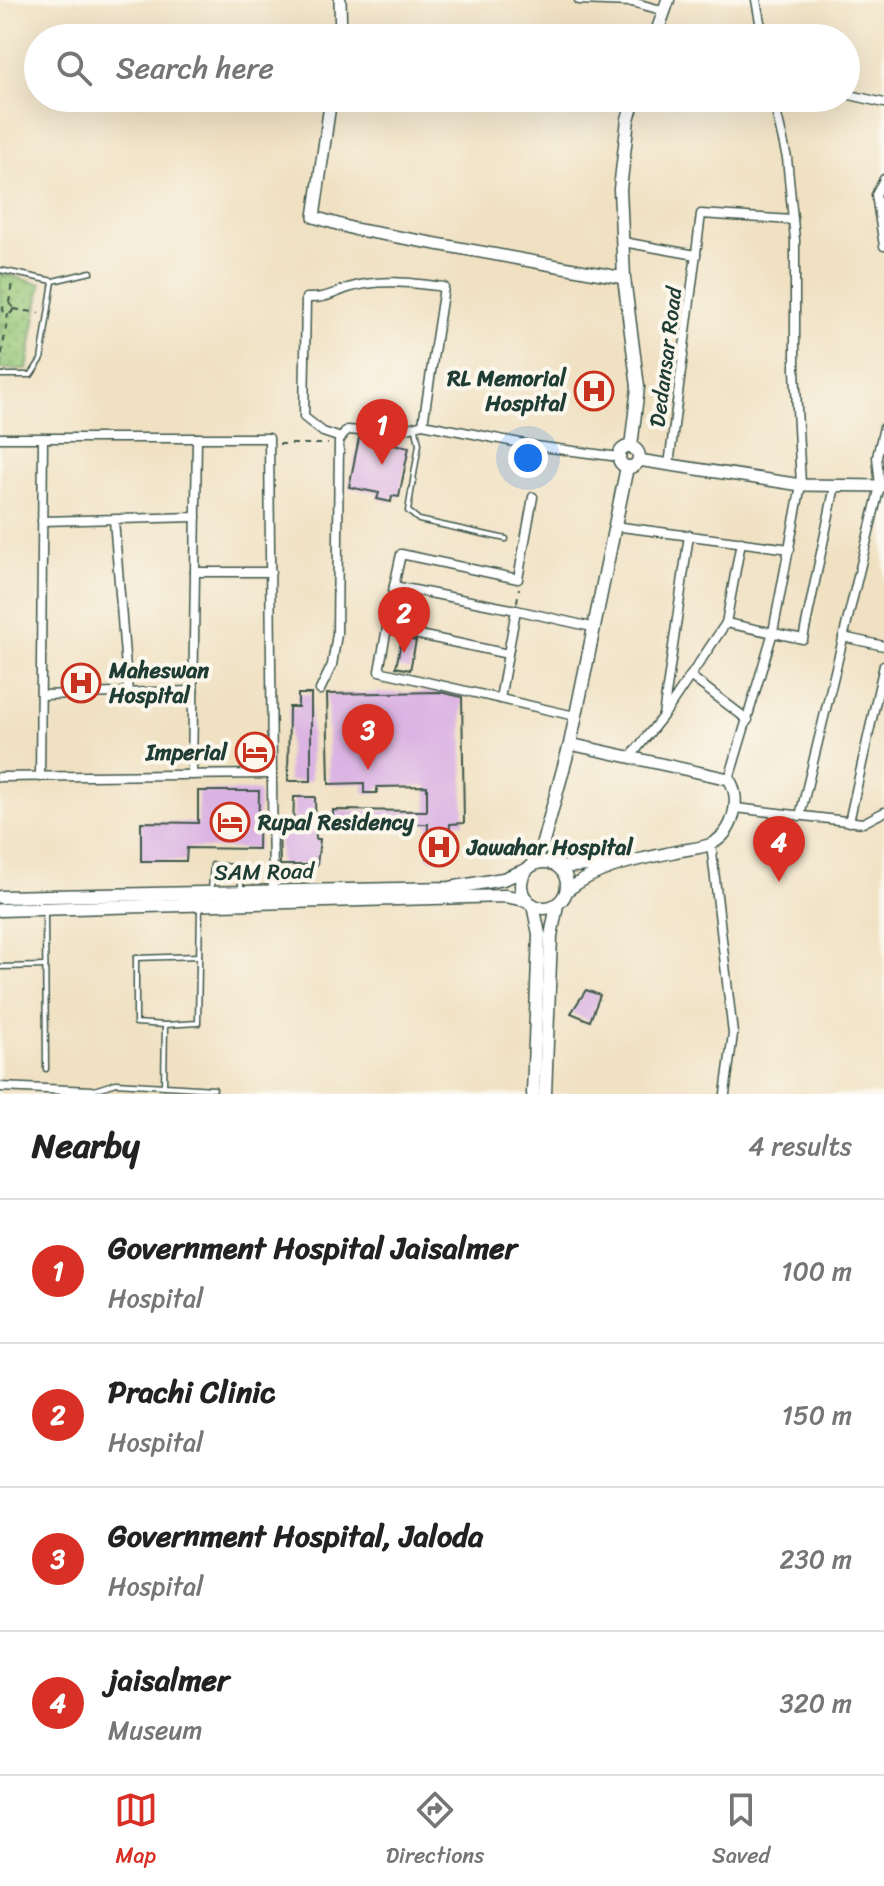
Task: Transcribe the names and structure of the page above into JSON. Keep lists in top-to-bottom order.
{
  "streets": {
    "main road": ["SAM Road"],
    "street": ["Dedansar Road"]
  },
  "places": {
    "hospital": ["RL Memorial Hospital", "Maheswan Hospital", "Jawahar Hospital"],
    "hotel": ["Imperial", "Rupal Residency"]
  },
  "page": {
    "search": "Search here",
    "pins": [
      "1",
      "2",
      "3",
      "4"
    ],
    "heading": ["Nearby", "4 results"],
    "list": [
      {
        "mark": "1",
        "name": "Government Hospital Jaisalmer",
        "note": "Hospital",
        "value": "100 m"
      },
      {
        "mark": "2",
        "name": "Prachi Clinic",
        "note": "Hospital",
        "value": "150 m"
      },
      {
        "mark": "3",
        "name": "Government Hospital, Jaloda",
        "note": "Hospital",
        "value": "230 m"
      },
      {
        "mark": "4",
        "name": "jaisalmer",
        "note": "Museum",
        "value": "320 m"
      }
    ],
    "nav": ["Map", "Directions", "Saved"]
  }
}
